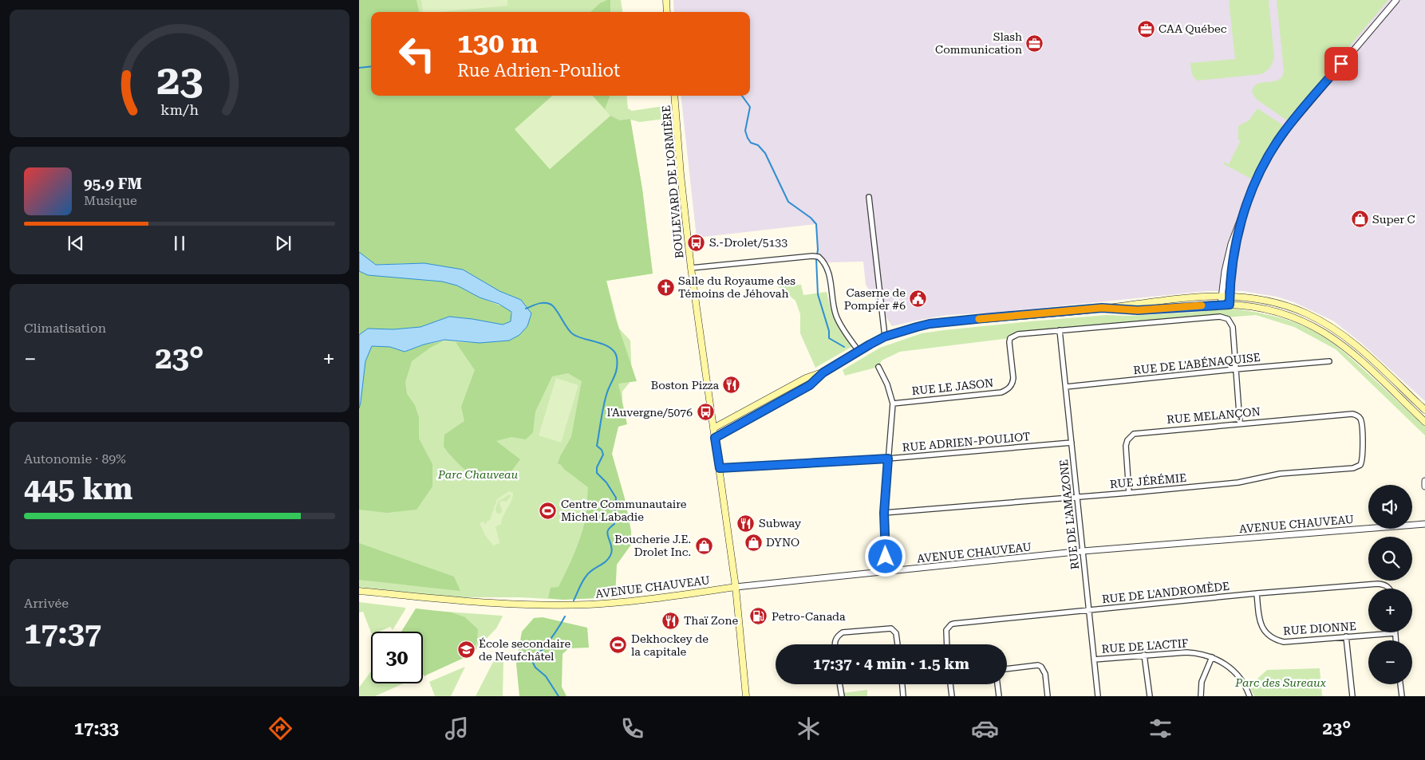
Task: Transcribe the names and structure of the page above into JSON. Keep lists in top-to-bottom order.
{
  "streets": {
    "main road": ["BOULEVARD DE L'ORMIÈRE", "AVENUE CHAUVEAU"],
    "street": [
      "RUE DE L'ABÉNAQUISE",
      "RUE LE JASON",
      "RUE MELANÇON",
      "RUE ADRIEN-POULIOT",
      "RUE JÉRÉMIE",
      "RUE DE L'AMAZONE",
      "RUE DE L'ANDROMÈDE",
      "RUE DIONNE",
      "RUE DE L'ACTIF"
    ]
  },
  "crossings": [
    ["BOULEVARD DE L'ORMIÈRE", "RUE ADRIEN-POULIOT"],
    ["BOULEVARD DE L'ORMIÈRE", "AVENUE CHAUVEAU"],
    ["RUE DE L'ABÉNAQUISE", "RUE DE L'AMAZONE"],
    ["RUE LE JASON", "RUE DE L'AMAZONE"],
    ["RUE MELANÇON", "RUE JÉRÉMIE"],
    ["RUE ADRIEN-POULIOT", "RUE DE L'AMAZONE"],
    ["RUE JÉRÉMIE", "RUE DE L'AMAZONE"],
    ["RUE DE L'AMAZONE", "AVENUE CHAUVEAU"],
    ["RUE DE L'AMAZONE", "RUE DE L'ANDROMÈDE"],
    ["RUE DE L'AMAZONE", "RUE DE L'ACTIF"],
    ["RUE DE L'ANDROMÈDE", "RUE DIONNE"]
  ],
  "parks": ["Parc Chauveau", "Parc des Sureaux"],
  "places": {
    "office": ["CAA Québec", "Slash Communication"],
    "shop": ["Super C", "DYNO", "Boucherie J.E. Drolet Inc."],
    "bus stop": ["S.-Drolet/5133", "l'Auvergne/5076"],
    "church": ["Salle du Royaume des Témoins de Jéhovah"],
    "public building": ["Caserne de Pompier #6"],
    "restaurant": ["Boston Pizza", "Subway", "Thaï Zone"],
    "sports": ["Centre Communautaire Michel Labadie", "Dekhockey de la capitale"],
    "fuel station": ["Petro-Canada"],
    "school or university": ["École secondaire de Neufchâtel"]
  },
  "page": {
    "turn": ["130 m", "Rue Adrien-Pouliot"],
    "song": ["95.9 FM", "Musique"],
    "tile": [
      "Climatisation",
      ["Autonomie · 89%", "445 km"],
      ["Arrivée", "17:37"]
    ],
    "heat": ["−", "23°", "+"],
    "map_buttons": ["+", "−"],
    "limit": "30",
    "trip": "17:37 · 4 min · 1.5 km",
    "tabs": ["17:33", "23°"],
    "gauge": ["23", "km/h"]
  }
}
